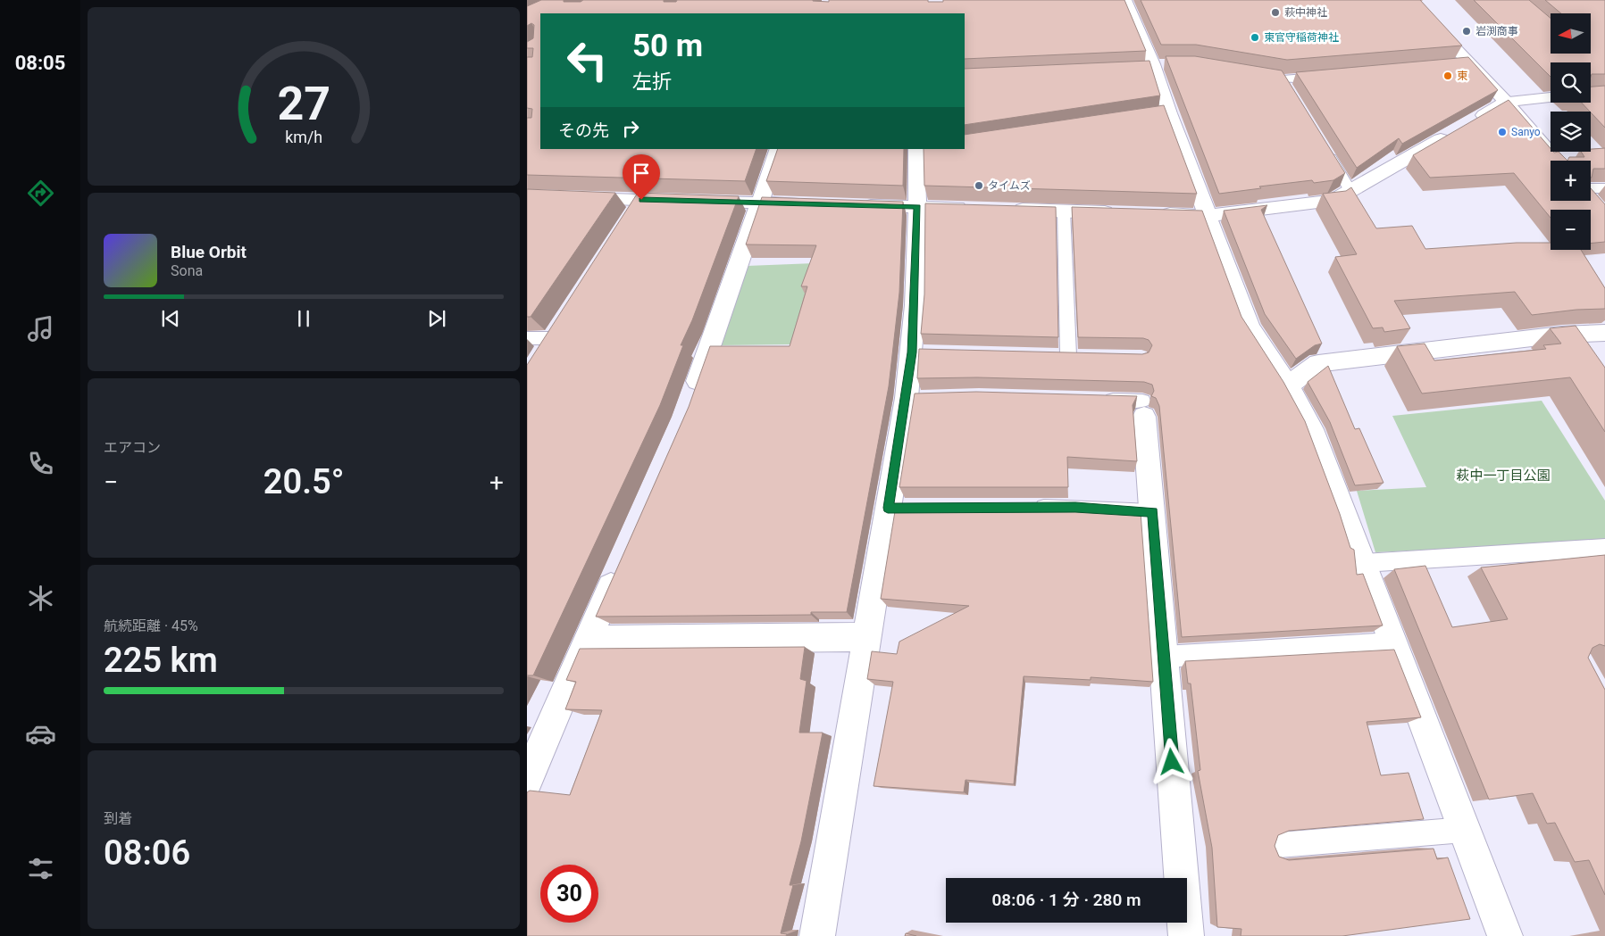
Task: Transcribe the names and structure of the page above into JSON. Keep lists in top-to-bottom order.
{
  "parks": ["萩中一丁目公園"],
  "places": [
    "萩中神社",
    "岩渕商事",
    "東官守稲荷神社",
    "東",
    "Sanyo",
    "タイムズ"
  ],
  "north": "left",
  "page": {
    "tabs": "08:05",
    "map_buttons": ["+", "−"],
    "turn": ["50 m", "左折"],
    "then": "その先",
    "song": ["Blue Orbit", "Sona"],
    "tile": [
      "エアコン",
      ["航続距離 · 45%", "225 km"],
      ["到着", "08:06"]
    ],
    "heat": ["−", "20.5°", "+"],
    "limit": "30",
    "trip": "08:06 · 1 分 · 280 m",
    "gauge": ["27", "km/h"]
  }
}
